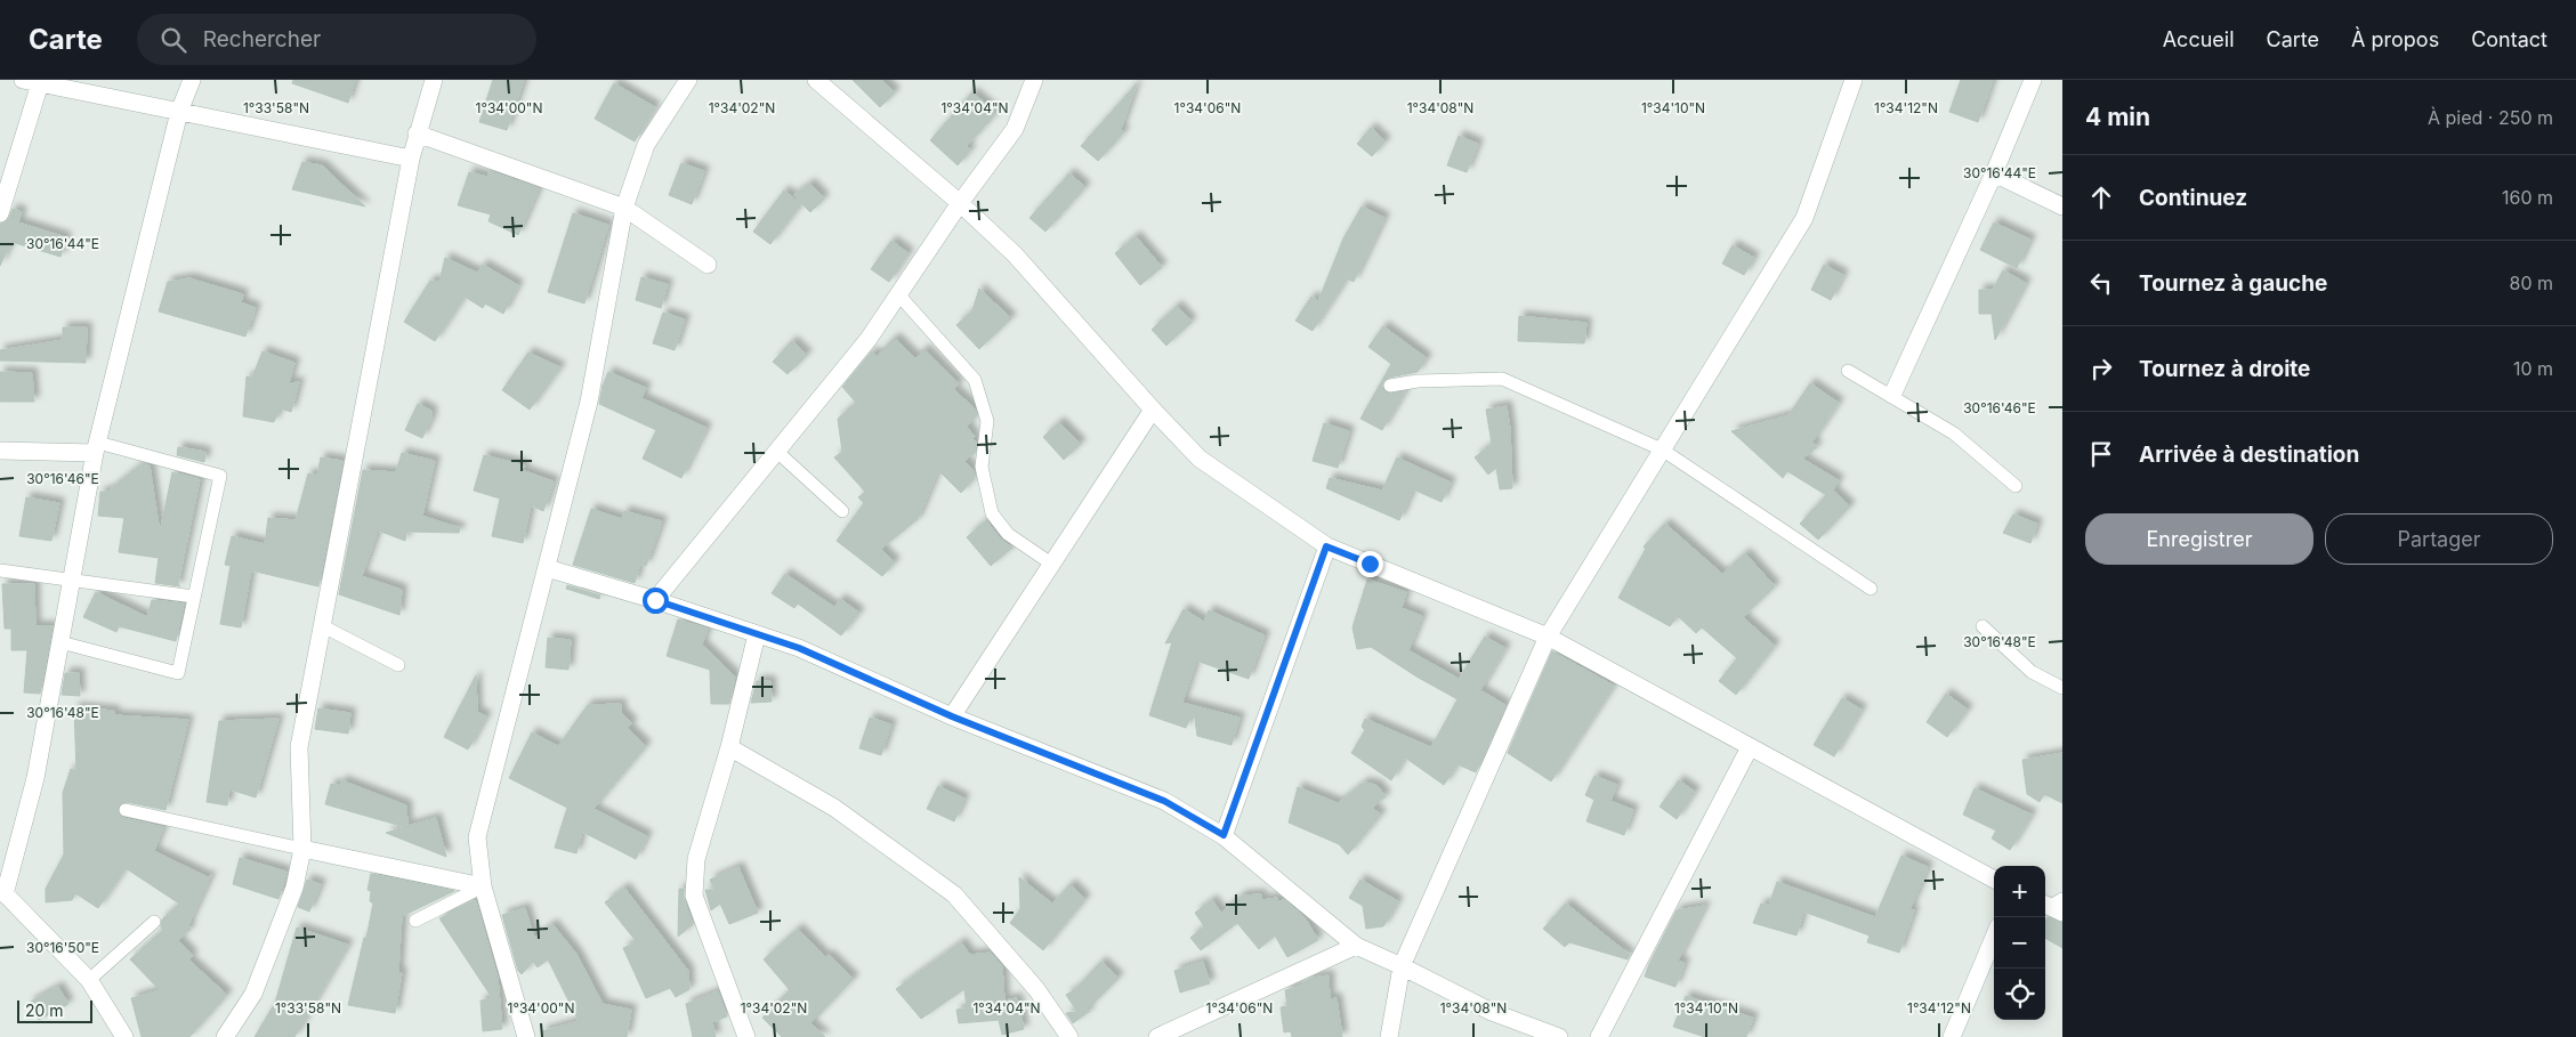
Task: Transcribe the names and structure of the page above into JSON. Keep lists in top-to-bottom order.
{
  "scale_bar": "20 m",
  "page": {
    "header": "Carte",
    "search": "Rechercher",
    "nav": [
      "Accueil",
      "Carte",
      "À propos",
      "Contact"
    ],
    "heading": ["4 min", "À pied · 250 m"],
    "list": [
      ["Continuez", "160 m"],
      ["Tournez à gauche", "80 m"],
      ["Tournez à droite", "10 m"],
      "Arrivée à destination"
    ],
    "buttons": ["Enregistrer", "Partager"],
    "map_buttons": ["+", "−"],
    "scale": "20 m"
  },
  "coordinates": [
    "1°33'58\"N",
    "1°34'00\"N",
    "1°34'02\"N",
    "1°34'04\"N",
    "1°34'06\"N",
    "1°34'08\"N",
    "1°34'10\"N",
    "1°34'12\"N",
    "30°16'44\"E",
    "30°16'46\"E",
    "30°16'48\"E",
    "30°16'50\"E"
  ]
}
